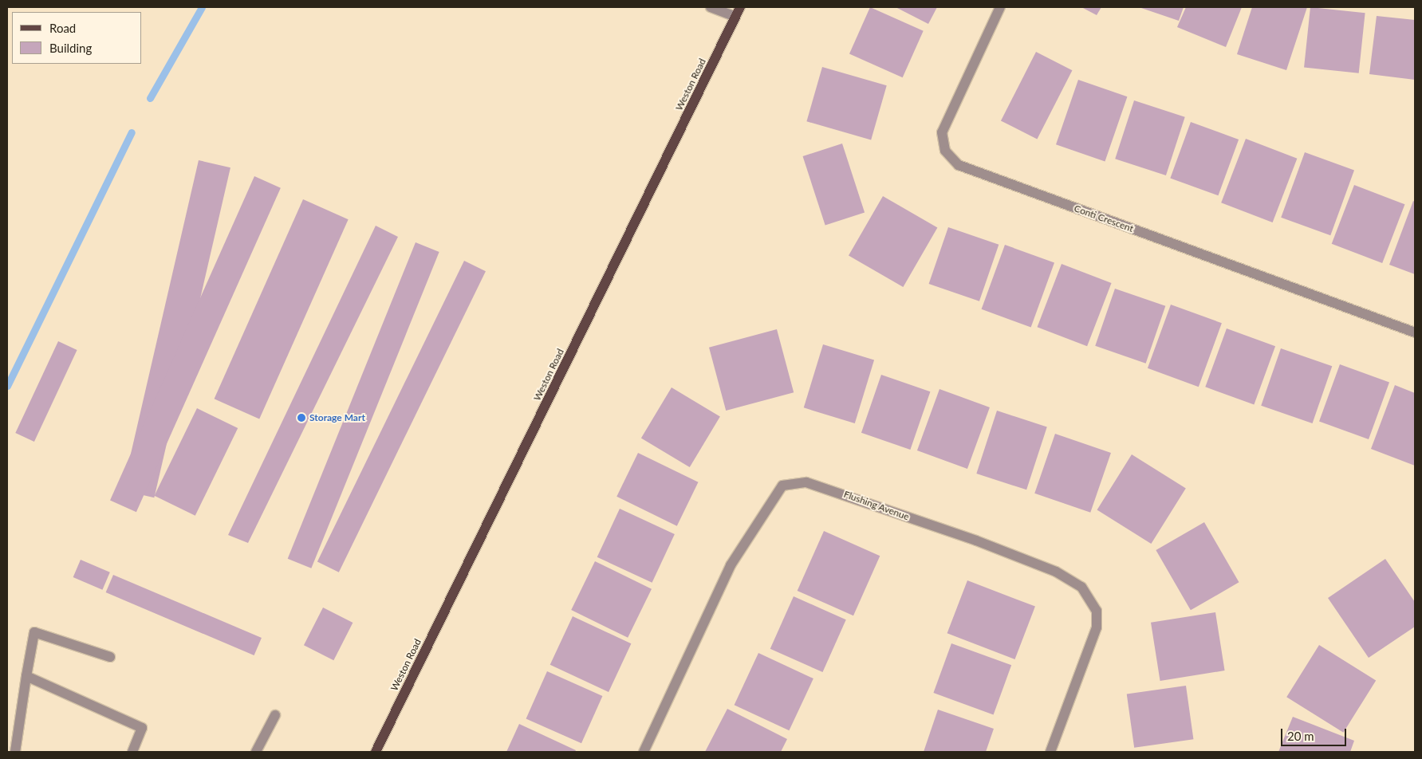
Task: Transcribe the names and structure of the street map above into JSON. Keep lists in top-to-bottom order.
{
  "streets": {
    "main road": ["Weston Road"],
    "street": ["Conti Crescent", "Flushing Avenue"]
  },
  "places": ["Storage Mart"],
  "legend": ["Road", "Building"],
  "scale_bar": "20 m"
}
